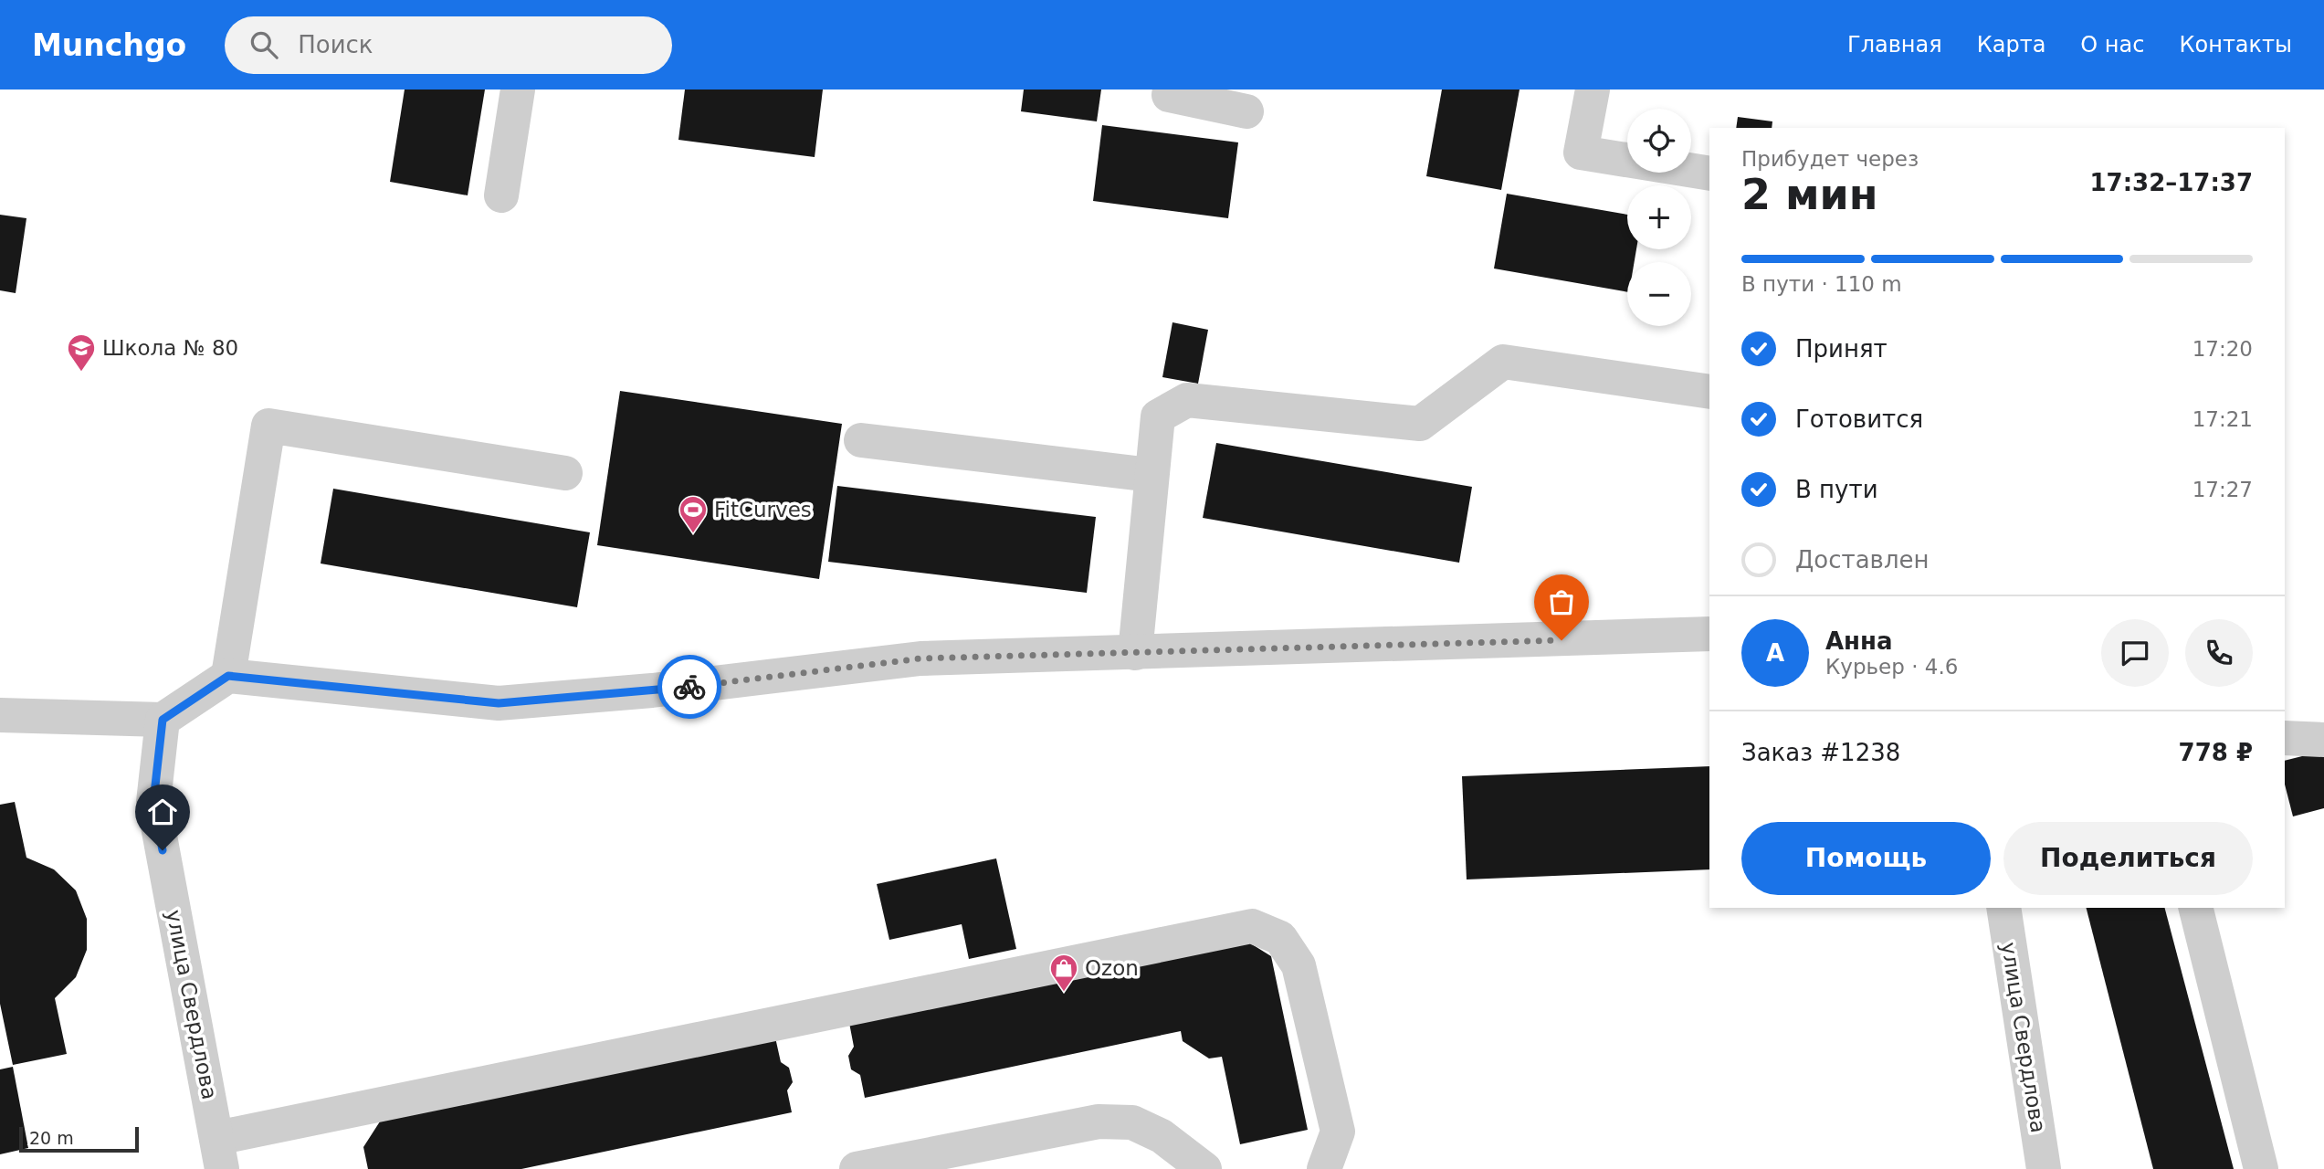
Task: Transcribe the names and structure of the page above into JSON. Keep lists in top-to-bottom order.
{
  "streets": {
    "street": ["улица Свердлова"]
  },
  "places": {
    "school or university": ["Школа № 80"],
    "sports": ["FitCurves"],
    "shop": ["Ozon"]
  },
  "scale_bar": "20 m",
  "page": {
    "header": "Munchgo",
    "search": "Поиск",
    "nav": [
      "Главная",
      "Карта",
      "О нас",
      "Контакты"
    ],
    "map_buttons": ["+", "−"],
    "heading": ["2 мин", "Прибудет через", "17:32–17:37"],
    "panel": [
      "Анна",
      "Курьер · 4.6",
      "Заказ #1238",
      "778 ₽"
    ],
    "bar": "В пути · 110 m",
    "list": [
      ["Принят", "17:20"],
      ["Готовится", "17:21"],
      ["В пути", "17:27"],
      "Доставлен"
    ],
    "round": "А",
    "buttons": ["Помощь", "Поделиться"],
    "scale": "20 m"
  }
}
